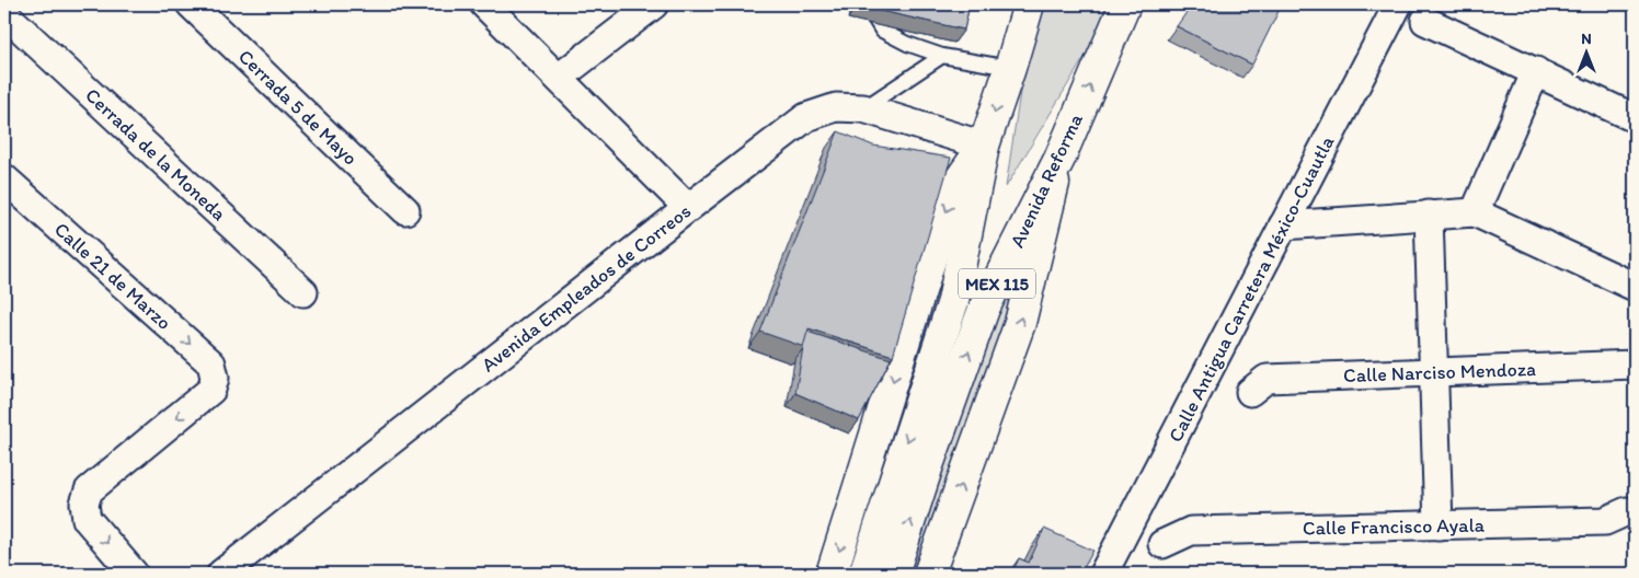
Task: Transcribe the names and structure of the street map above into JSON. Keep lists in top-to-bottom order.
{
  "streets": {
    "main road": ["Avenida Reforma", "MEX 115"],
    "street": [
      "Cerrada 5 de Mayo",
      "Cerrada de la Moneda",
      "Calle 21 de Marzo",
      "Avenida Empleados de Correos",
      "Calle Antigua Carretera México-Cuautla",
      "Calle Narciso Mendoza",
      "Calle Francisco Ayala"
    ]
  },
  "crossings": [
    ["MEX 115", "Avenida Empleados de Correos"]
  ],
  "north": "top"
}
